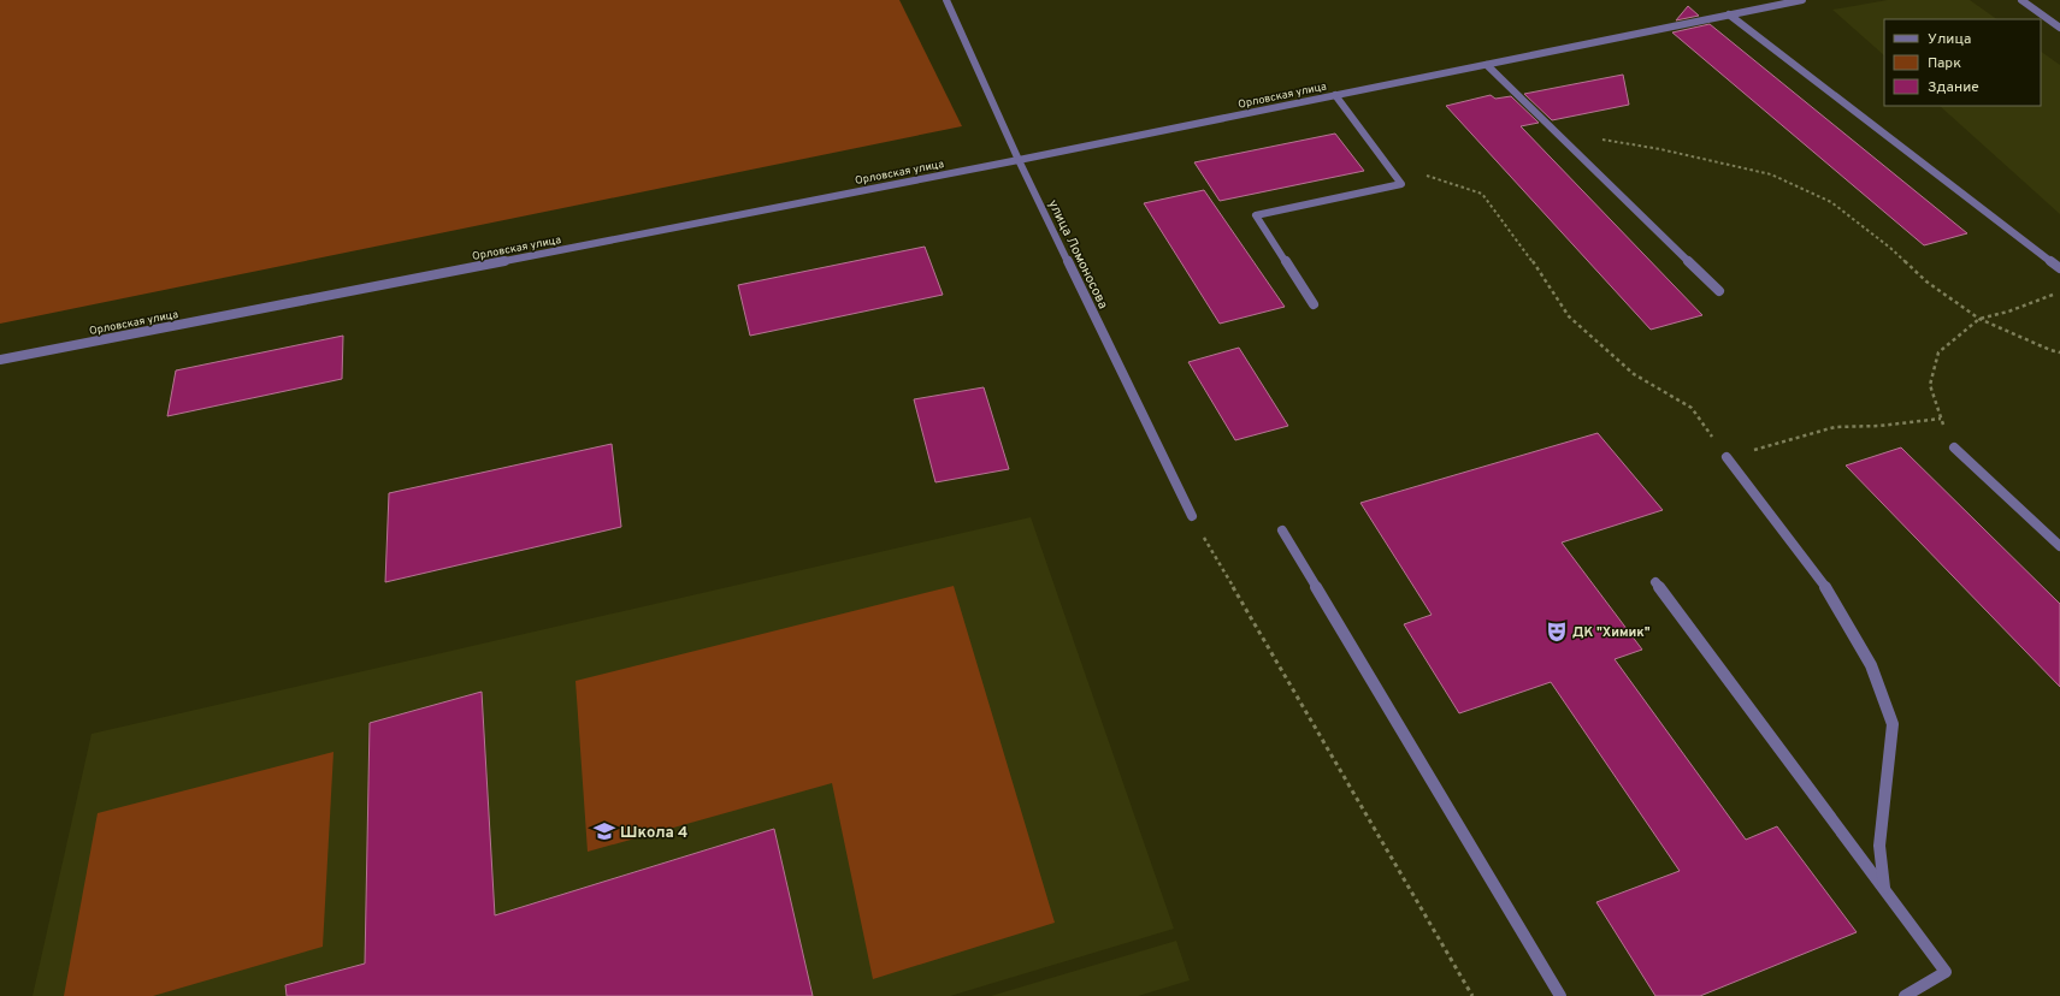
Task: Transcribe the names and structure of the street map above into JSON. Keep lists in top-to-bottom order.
{
  "streets": {
    "street": ["Орловская улица", "улица Ломоносова"]
  },
  "crossings": [
    ["Орловская улица", "улица Ломоносова"]
  ],
  "places": {
    "theatre": ["ДК \"Химик\""],
    "school or university": ["Школа 4"]
  },
  "legend": ["Улица", "Парк", "Здание"]
}
